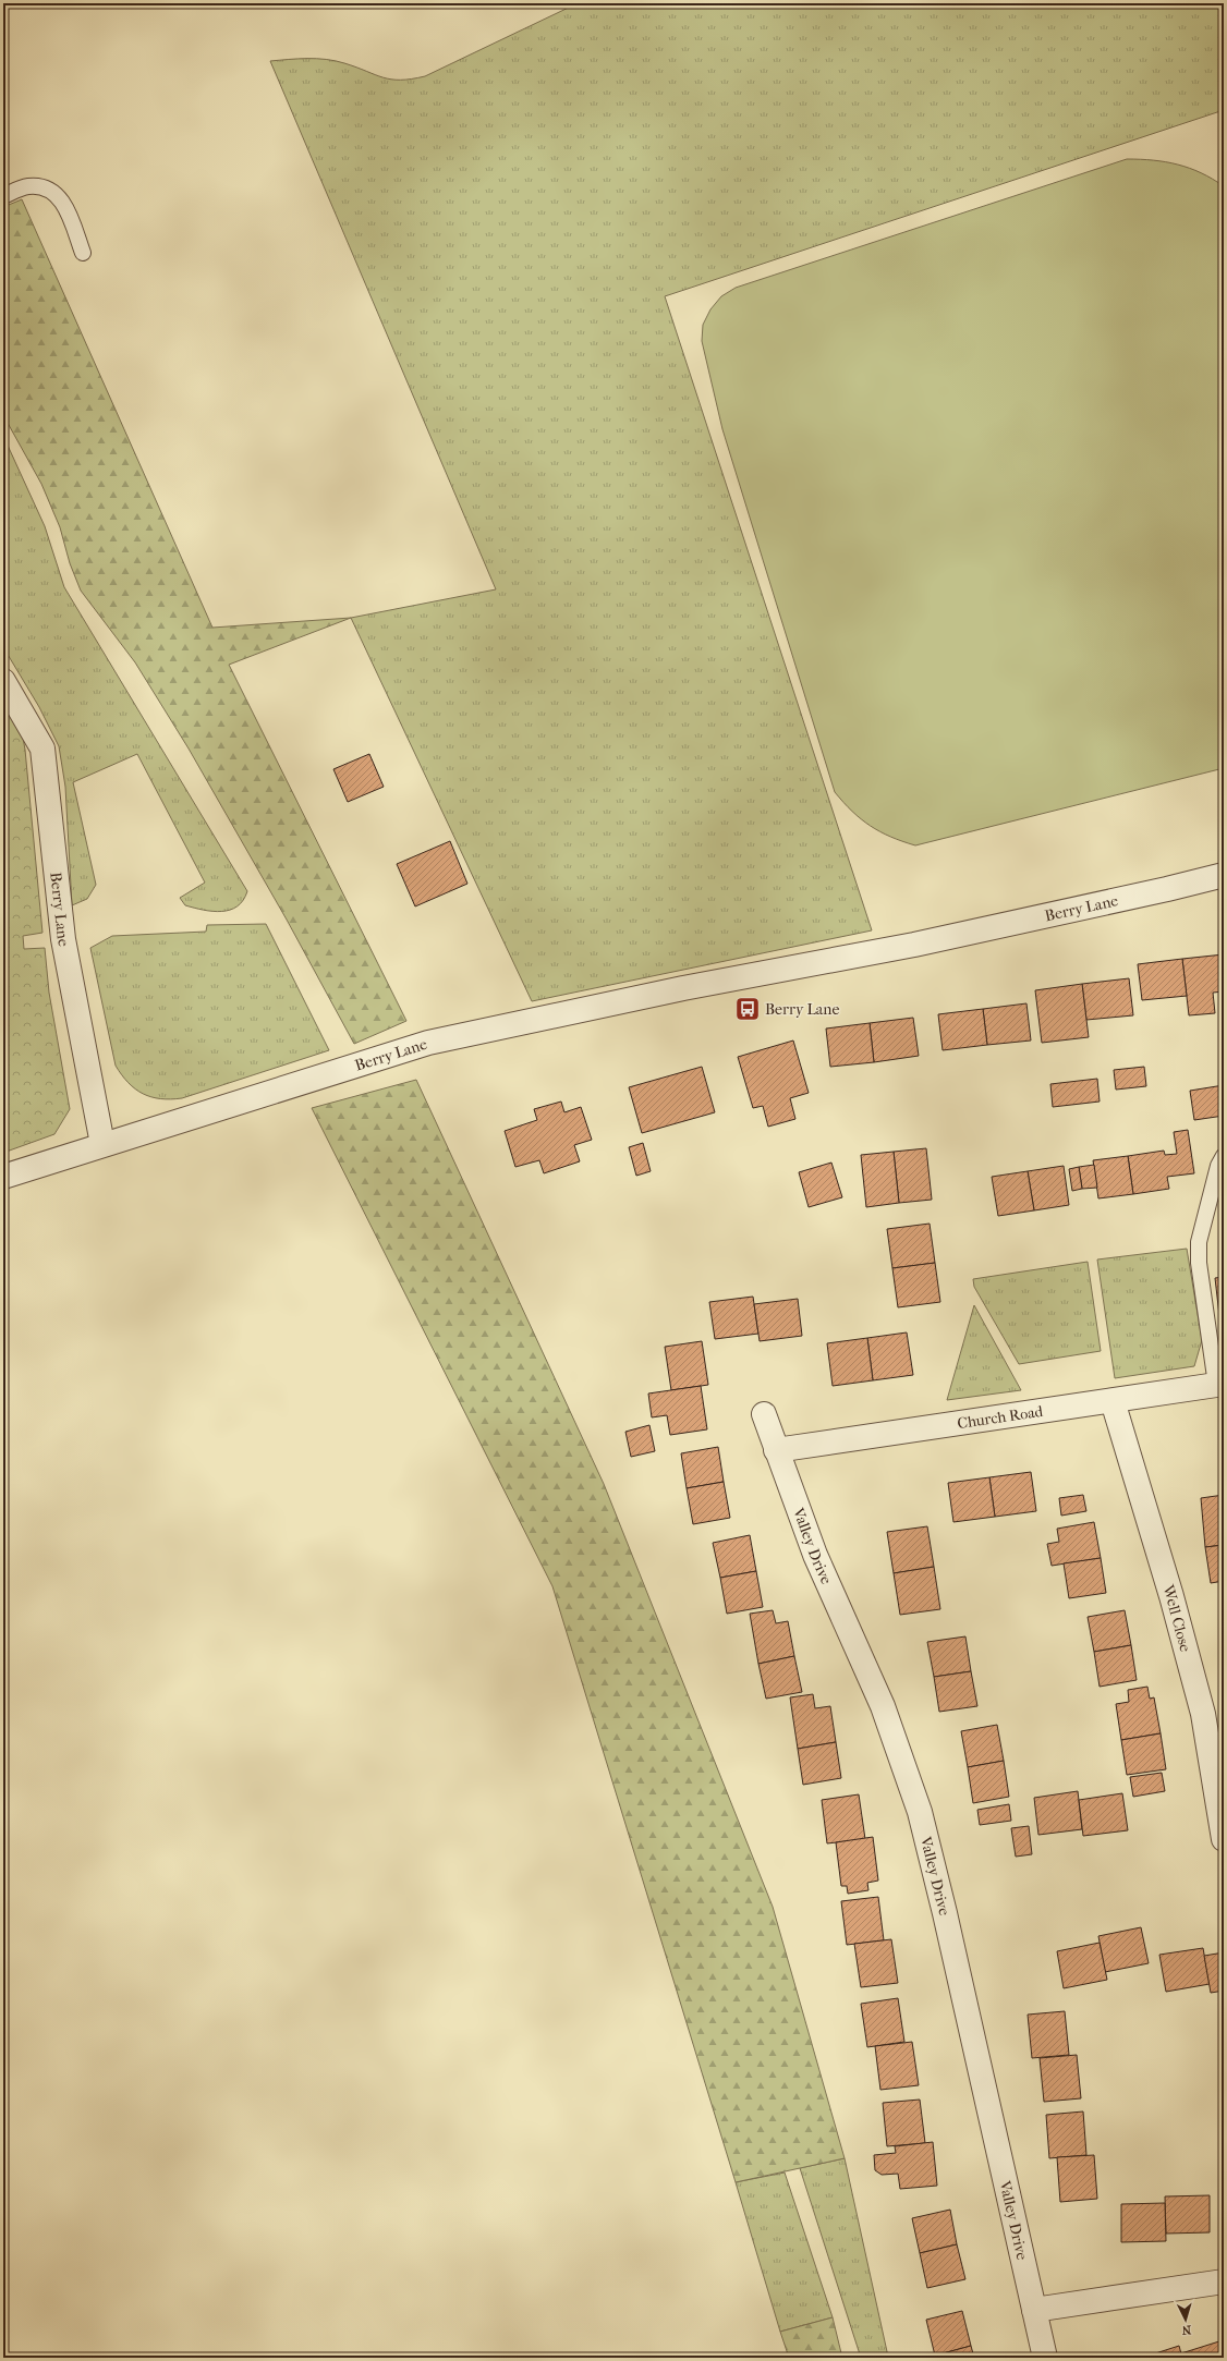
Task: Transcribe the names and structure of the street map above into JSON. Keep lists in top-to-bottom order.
{
  "streets": {
    "street": [
      "Berry Lane",
      "Church Road",
      "Valley Drive",
      "Well Close"
    ]
  },
  "crossings": [
    ["Church Road", "Valley Drive"],
    ["Church Road", "Well Close"]
  ],
  "places": {
    "bus stop": ["Berry Lane"]
  },
  "north": "bottom"
}
